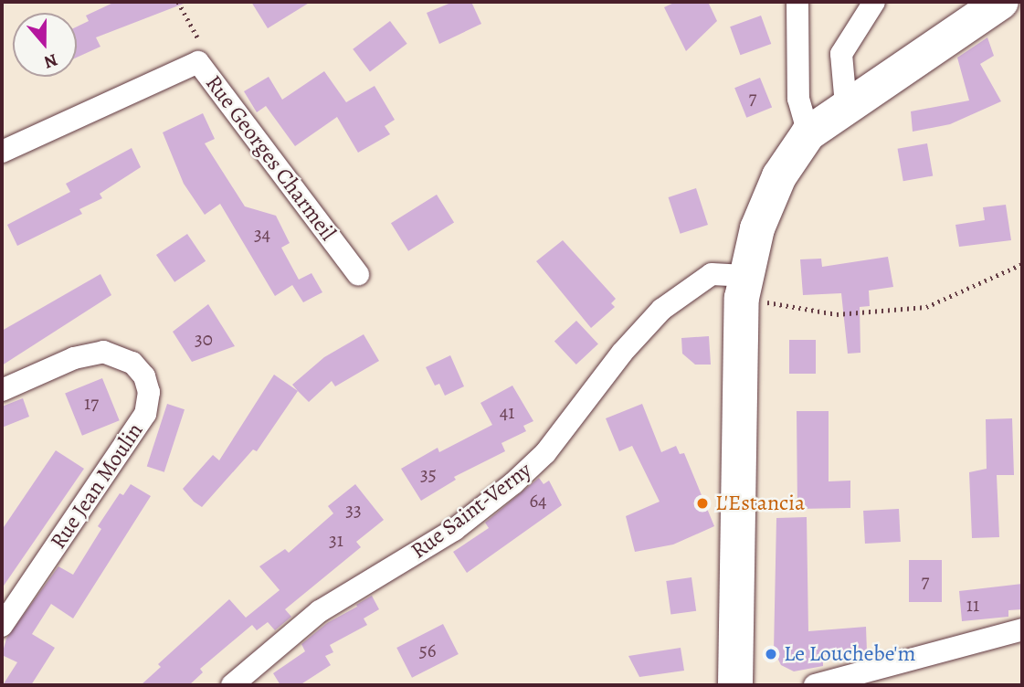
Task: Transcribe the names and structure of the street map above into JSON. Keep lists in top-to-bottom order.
{
  "streets": {
    "street": ["Rue Georges Charmeil", "Rue Jean Moulin", "Rue Saint-Verny"]
  },
  "places": ["L'Estancia", "Le Louchebe'm"],
  "house_numbers": [
    "7",
    "34",
    "30",
    "17",
    "41",
    "35",
    "64",
    "33",
    "31",
    "7",
    "11",
    "56"
  ],
  "north": "bottom"
}
